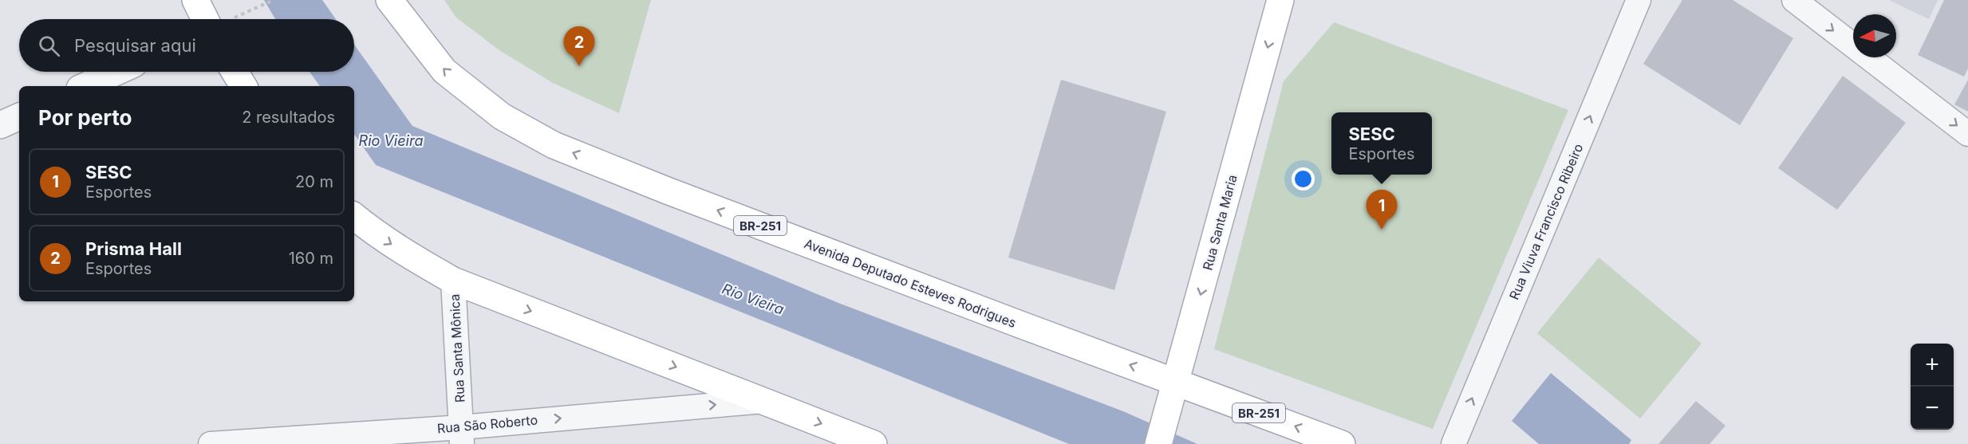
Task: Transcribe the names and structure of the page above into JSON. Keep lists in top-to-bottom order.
{
  "streets": {
    "main road": ["Rua Santa Maria", "BR-251", "Avenida Deputado Esteves Rodrigues"],
    "street": ["Rua Viuva Francisco Ribeiro", "Rua Santa Mônica", "Rua São Roberto"]
  },
  "crossings": [
    ["Rua Santa Maria", "Avenida Deputado Esteves Rodrigues"],
    ["Rua Santa Mônica", "Rua São Roberto"]
  ],
  "one_way": ["Rua Viuva Francisco Ribeiro", "Rua Santa Maria", "Rua São Roberto"],
  "water": ["Rio Vieira"],
  "north": "left",
  "page": {
    "search": "Pesquisar aqui",
    "pins": ["2", "1"],
    "heading": ["Por perto", "2 resultados"],
    "popup": ["SESC", "Esportes"],
    "list": [
      {
        "mark": "1",
        "name": "SESC",
        "note": "Esportes",
        "value": "20 m"
      },
      {
        "mark": "2",
        "name": "Prisma Hall",
        "note": "Esportes",
        "value": "160 m"
      }
    ],
    "map_buttons": ["+", "−"]
  }
}
